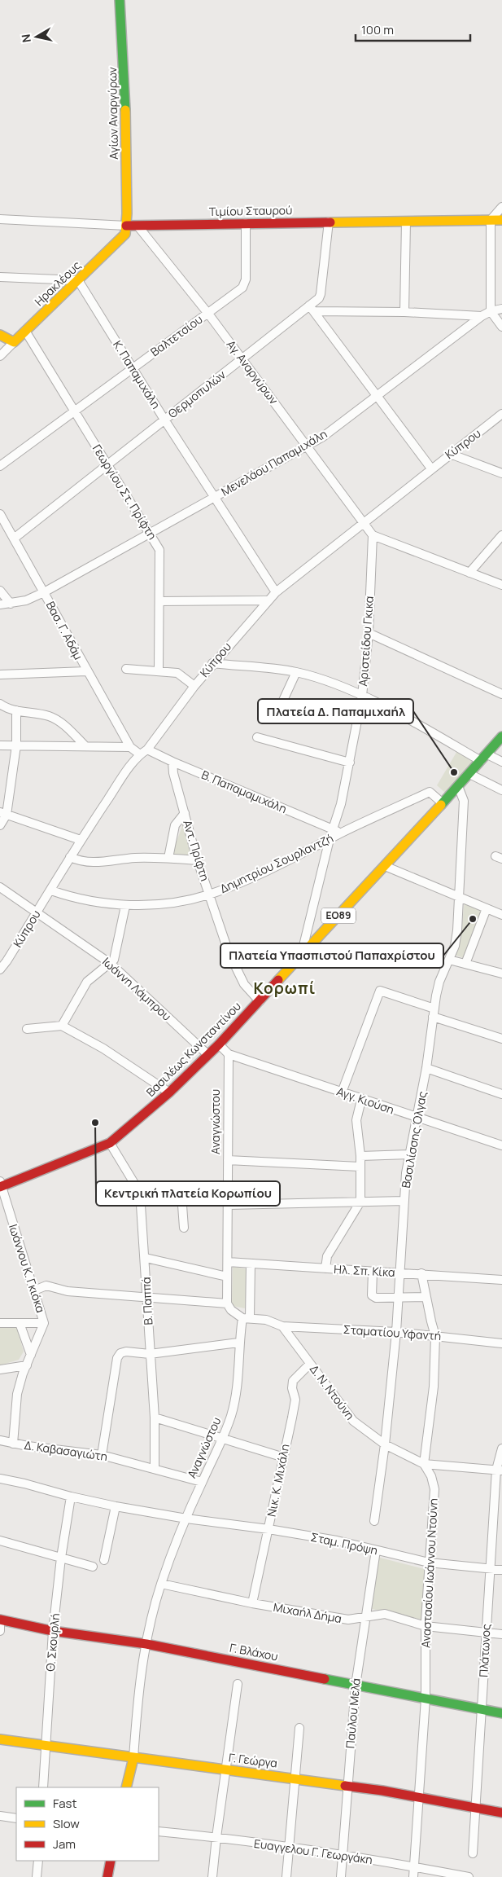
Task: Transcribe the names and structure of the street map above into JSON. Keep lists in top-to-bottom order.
{
  "streets": {
    "street": [
      "Αγίων Αναργύρων",
      "Τιμίου Σταυρού",
      "Ηρακλέους",
      "Βαλτετσίου",
      "Αγ. Αναργύρων",
      "Κ. Παπαμιχάλη",
      "Θερμοπυλών",
      "Κύπρου",
      "Μενελάου Παπαμιχάλη",
      "Γεωργίου Στ. Πρίφτη",
      "Βασ. Γ. Αδάμ",
      "Αριστείδου Γκικα",
      "Β. Παπαμαμιχάλη",
      "Αντ. Πρίφτη",
      "Δημητρίου Σουρλαντζή",
      "ΕΟ89",
      "Ιωάννη Λάμπρου",
      "Βασιλέως Κωνσταντίνου",
      "Αγγ. Κιούση",
      "Αναγνώστου",
      "Βασιλίσσης Όλγας",
      "Ιωάννου Κ. Γκιόκα",
      "Ηλ. Σπ. Κίκα",
      "Β. Παππά",
      "Σταματίου Υφαντή",
      "Δ. Ν. Ντούνη",
      "Δ. Καβασαγιώτη",
      "Νικ. Κ. Μιχάλη",
      "Σταμ. Πρόψη",
      "Αναστασίου Ιωάννου Ντούνη",
      "Μιχαήλ Δήμα",
      "Θ. Σκουρλή",
      "Πλάτωνος",
      "Γ. Βλάχου",
      "Παύλου Μελά",
      "Γ. Γεώργα",
      "Ευαγγελου Γ. Γεωργάκη"
    ]
  },
  "crossings": [
    ["Αγίων Αναργύρων", "Τιμίου Σταυρού"],
    ["Αγίων Αναργύρων", "Ηρακλέους"],
    ["Τιμίου Σταυρού", "Ηρακλέους"],
    ["Τιμίου Σταυρού", "Βαλτετσίου"],
    ["Τιμίου Σταυρού", "Αγ. Αναργύρων"],
    ["Τιμίου Σταυρού", "Θερμοπυλών"],
    ["Ηρακλέους", "Κ. Παπαμιχάλη"],
    ["Ηρακλέους", "Γεωργίου Στ. Πρίφτη"],
    ["Βαλτετσίου", "Αγ. Αναργύρων"],
    ["Βαλτετσίου", "Κ. Παπαμιχάλη"],
    ["Βαλτετσίου", "Γεωργίου Στ. Πρίφτη"],
    ["Αγ. Αναργύρων", "Θερμοπυλών"],
    ["Αγ. Αναργύρων", "Κύπρου"],
    ["Αγ. Αναργύρων", "Μενελάου Παπαμιχάλη"],
    ["Κ. Παπαμιχάλη", "Θερμοπυλών"],
    ["Κ. Παπαμιχάλη", "Κύπρου"],
    ["Κ. Παπαμιχάλη", "Μενελάου Παπαμιχάλη"],
    ["Θερμοπυλών", "Γεωργίου Στ. Πρίφτη"],
    ["Θερμοπυλών", "Βασ. Γ. Αδάμ"],
    ["Κύπρου", "Βασ. Γ. Αδάμ"],
    ["Κύπρου", "Β. Παπαμαμιχάλη"],
    ["Κύπρου", "Δημητρίου Σουρλαντζή"],
    ["Κύπρου", "Ιωάννη Λάμπρου"],
    ["Μενελάου Παπαμιχάλη", "Γεωργίου Στ. Πρίφτη"],
    ["Μενελάου Παπαμιχάλη", "Βασ. Γ. Αδάμ"],
    ["Αριστείδου Γκικα", "Β. Παπαμαμιχάλη"],
    ["Αριστείδου Γκικα", "Δημητρίου Σουρλαντζή"],
    ["Αριστείδου Γκικα", "Βασιλέως Κωνσταντίνου"],
    ["Β. Παπαμαμιχάλη", "Αντ. Πρίφτη"],
    ["Β. Παπαμαμιχάλη", "Δημητρίου Σουρλαντζή"],
    ["Αντ. Πρίφτη", "Δημητρίου Σουρλαντζή"],
    ["Αντ. Πρίφτη", "Βασιλέως Κωνσταντίνου"],
    ["Δημητρίου Σουρλαντζή", "Βασιλέως Κωνσταντίνου"],
    ["Ιωάννη Λάμπρου", "Βασιλέως Κωνσταντίνου"],
    ["Βασιλέως Κωνσταντίνου", "Βασιλίσσης Όλγας"],
    ["Βασιλέως Κωνσταντίνου", "Ιωάννου Κ. Γκιόκα"],
    ["Βασιλέως Κωνσταντίνου", "Β. Παππά"],
    ["Αγγ. Κιούση", "Αναγνώστου"],
    ["Αγγ. Κιούση", "Βασιλίσσης Όλγας"],
    ["Αναγνώστου", "Ηλ. Σπ. Κίκα"],
    ["Αναγνώστου", "Δ. Καβασαγιώτη"],
    ["Αναγνώστου", "Σταμ. Πρόψη"],
    ["Αναγνώστου", "Μιχαήλ Δήμα"],
    ["Αναγνώστου", "Γ. Βλάχου"],
    ["Αναγνώστου", "Γ. Γεώργα"],
    ["Βασιλίσσης Όλγας", "Ηλ. Σπ. Κίκα"],
    ["Βασιλίσσης Όλγας", "Σταματίου Υφαντή"],
    ["Βασιλίσσης Όλγας", "Δ. Ν. Ντούνη"],
    ["Ιωάννου Κ. Γκιόκα", "Δ. Καβασαγιώτη"],
    ["Β. Παππά", "Δ. Καβασαγιώτη"],
    ["Σταματίου Υφαντή", "Δ. Ν. Ντούνη"],
    ["Δ. Ν. Ντούνη", "Νικ. Κ. Μιχάλη"],
    ["Δ. Ν. Ντούνη", "Αναστασίου Ιωάννου Ντούνη"],
    ["Δ. Ν. Ντούνη", "Πλάτωνος"],
    ["Νικ. Κ. Μιχάλη", "Σταμ. Πρόψη"],
    ["Νικ. Κ. Μιχάλη", "Μιχαήλ Δήμα"],
    ["Σταμ. Πρόψη", "Αναστασίου Ιωάννου Ντούνη"],
    ["Σταμ. Πρόψη", "Θ. Σκουρλή"],
    ["Σταμ. Πρόψη", "Πλάτωνος"],
    ["Σταμ. Πρόψη", "Παύλου Μελά"],
    ["Αναστασίου Ιωάννου Ντούνη", "Μιχαήλ Δήμα"],
    ["Αναστασίου Ιωάννου Ντούνη", "Γ. Βλάχου"],
    ["Αναστασίου Ιωάννου Ντούνη", "Γ. Γεώργα"],
    ["Αναστασίου Ιωάννου Ντούνη", "Ευαγγελου Γ. Γεωργάκη"],
    ["Μιχαήλ Δήμα", "Πλάτωνος"],
    ["Μιχαήλ Δήμα", "Παύλου Μελά"],
    ["Θ. Σκουρλή", "Γ. Βλάχου"],
    ["Θ. Σκουρλή", "Γ. Γεώργα"],
    ["Πλάτωνος", "Γ. Βλάχου"],
    ["Πλάτωνος", "Γ. Γεώργα"],
    ["Γ. Βλάχου", "Παύλου Μελά"],
    ["Παύλου Μελά", "Γ. Γεώργα"],
    ["Παύλου Μελά", "Ευαγγελου Γ. Γεωργάκη"]
  ],
  "districts": ["Κορωπί"],
  "places": ["Πλατεία Δ. Παπαμιχαήλ", "Πλατεία Υπασπιστού Παπαχρίστου", "Κεντρική πλατεία Κορωπίου"],
  "legend": ["Fast", "Slow", "Jam"],
  "scale_bar": "100 m",
  "north": "left"
}
